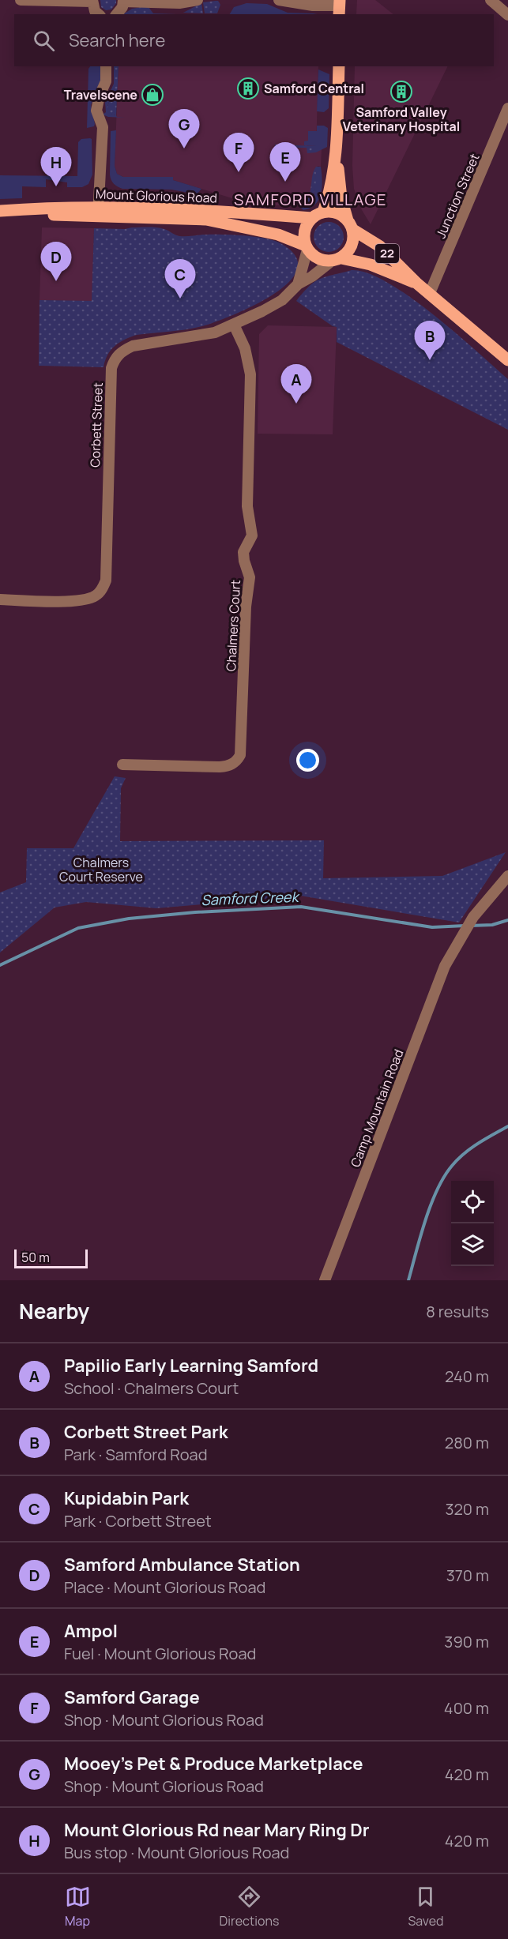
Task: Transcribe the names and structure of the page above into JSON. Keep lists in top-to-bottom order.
{
  "streets": {
    "main road": ["Mount Glorious Road", "22"],
    "street": [
      "Junction Street",
      "Corbett Street",
      "Chalmers Court",
      "Camp Mountain Road"
    ]
  },
  "crossings": [
    ["Mount Glorious Road", "22"],
    ["Mount Glorious Road", "Corbett Street"],
    ["Junction Street", "22"],
    ["22", "Corbett Street"],
    ["Corbett Street", "Chalmers Court"]
  ],
  "districts": ["SAMFORD VILLAGE"],
  "water": ["Samford Creek"],
  "parks": ["Chalmers Court Reserve"],
  "places": {
    "building": ["Samford Central", "Samford Valley Veterinary Hospital"],
    "shop": ["Travelscene"]
  },
  "scale_bar": "50 m",
  "page": {
    "search": "Search here",
    "pins": [
      "G",
      "F",
      "E",
      "H",
      "D",
      "C",
      "B",
      "A"
    ],
    "scale": "50 m",
    "heading": ["Nearby", "8 results"],
    "list": [
      {
        "mark": "A",
        "name": "Papilio Early Learning Samford",
        "note": "School · Chalmers Court",
        "value": "240 m"
      },
      {
        "mark": "B",
        "name": "Corbett Street Park",
        "note": "Park · Samford Road",
        "value": "280 m"
      },
      {
        "mark": "C",
        "name": "Kupidabin Park",
        "note": "Park · Corbett Street",
        "value": "320 m"
      },
      {
        "mark": "D",
        "name": "Samford Ambulance Station",
        "note": "Place · Mount Glorious Road",
        "value": "370 m"
      },
      {
        "mark": "E",
        "name": "Ampol",
        "note": "Fuel · Mount Glorious Road",
        "value": "390 m"
      },
      {
        "mark": "F",
        "name": "Samford Garage",
        "note": "Shop · Mount Glorious Road",
        "value": "400 m"
      },
      {
        "mark": "G",
        "name": "Mooey's Pet & Produce Marketplace",
        "note": "Shop · Mount Glorious Road",
        "value": "420 m"
      },
      {
        "mark": "H",
        "name": "Mount Glorious Rd near Mary Ring Dr",
        "note": "Bus stop · Mount Glorious Road",
        "value": "420 m"
      }
    ],
    "nav": ["Map", "Directions", "Saved"]
  }
}
